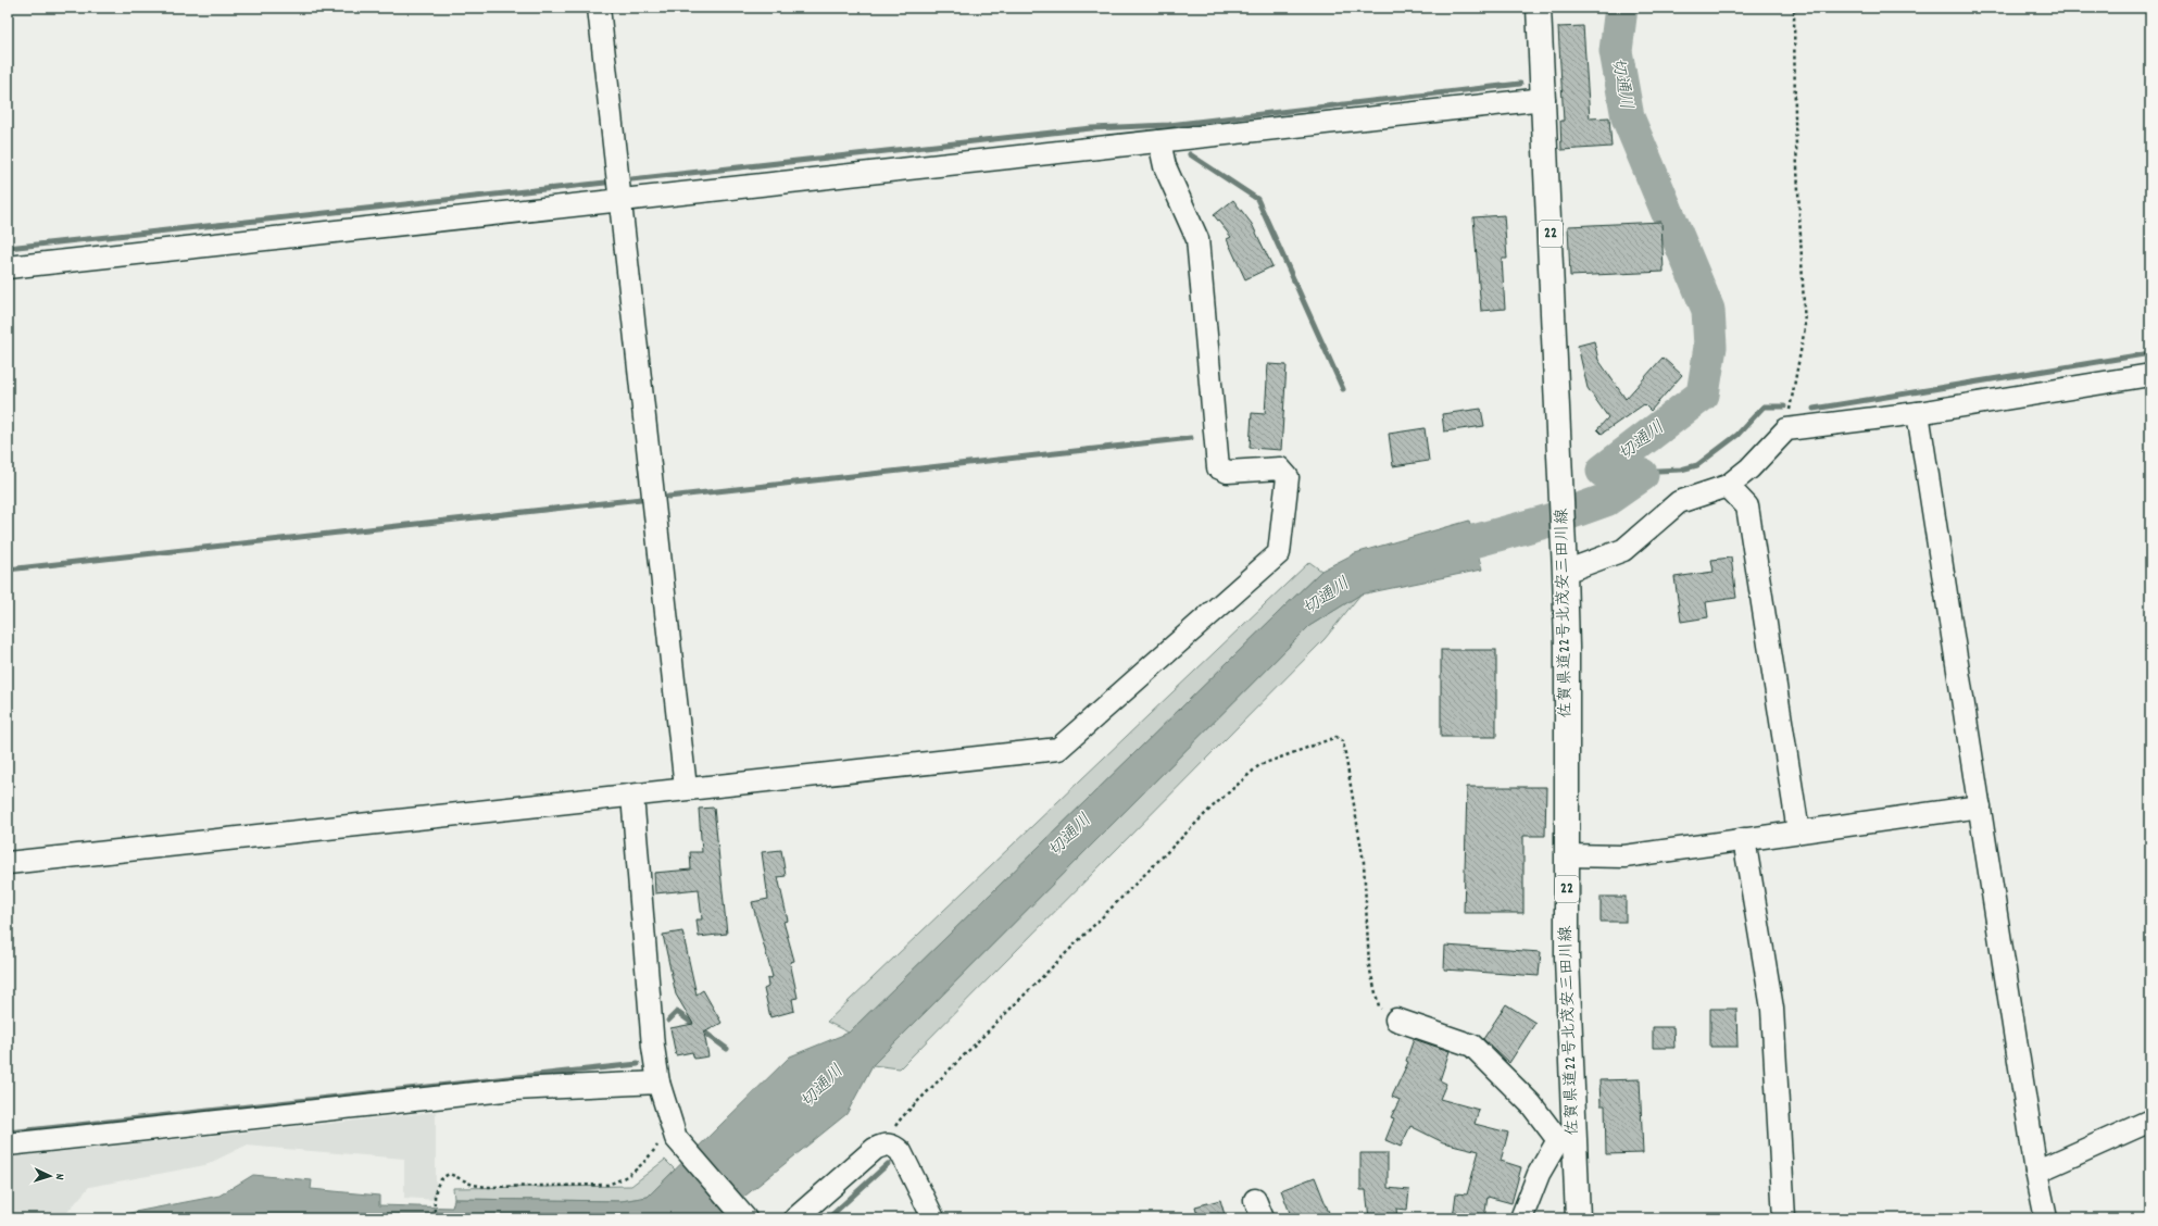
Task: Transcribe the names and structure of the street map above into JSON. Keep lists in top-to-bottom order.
{
  "streets": {
    "main road": ["22", "佐賀県道22号北茂安三田川線"]
  },
  "water": ["切通川"],
  "north": "right"
}
